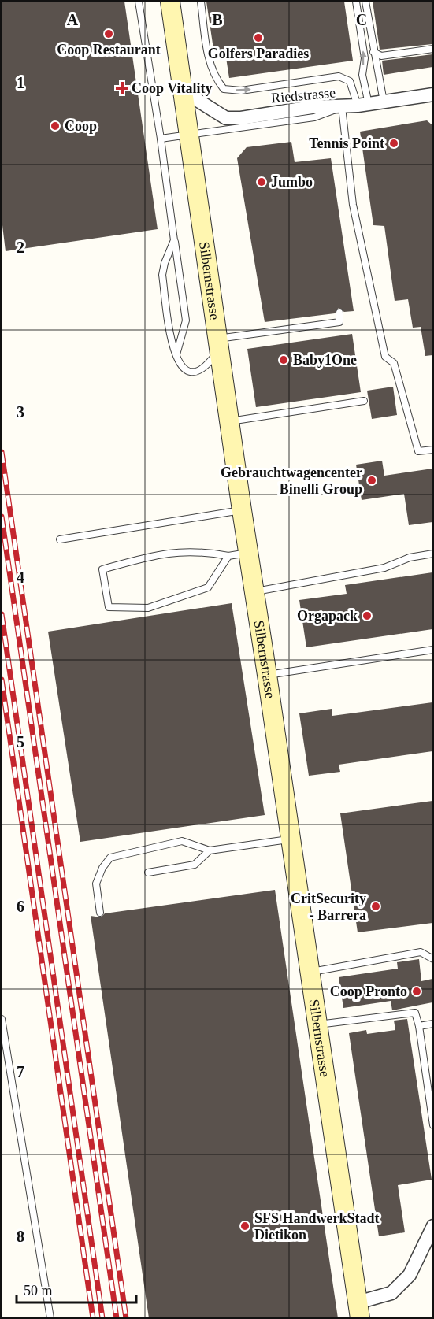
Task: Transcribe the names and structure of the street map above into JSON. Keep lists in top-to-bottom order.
{
  "streets": {
    "street": ["Riedstrasse", "Silbernstrasse"]
  },
  "crossings": [
    ["Riedstrasse", "Silbernstrasse"]
  ],
  "places": {
    "other": [
      "Coop Restaurant",
      "Golfers Paradies",
      "Coop",
      "Tennis Point",
      "Jumbo",
      "Baby1One",
      "Gebrauchtwagencenter Binelli Group",
      "Orgapack",
      "CritSecurity - Barrera",
      "Coop Pronto",
      "SFS HandwerkStadt Dietikon"
    ],
    "health": ["Coop Vitality"]
  },
  "scale_bar": "50 m",
  "grid": {
    "columns": ["A", "B", "C"],
    "rows": [
      "1",
      "2",
      "3",
      "4",
      "5",
      "6",
      "7",
      "8"
    ]
  }
}
